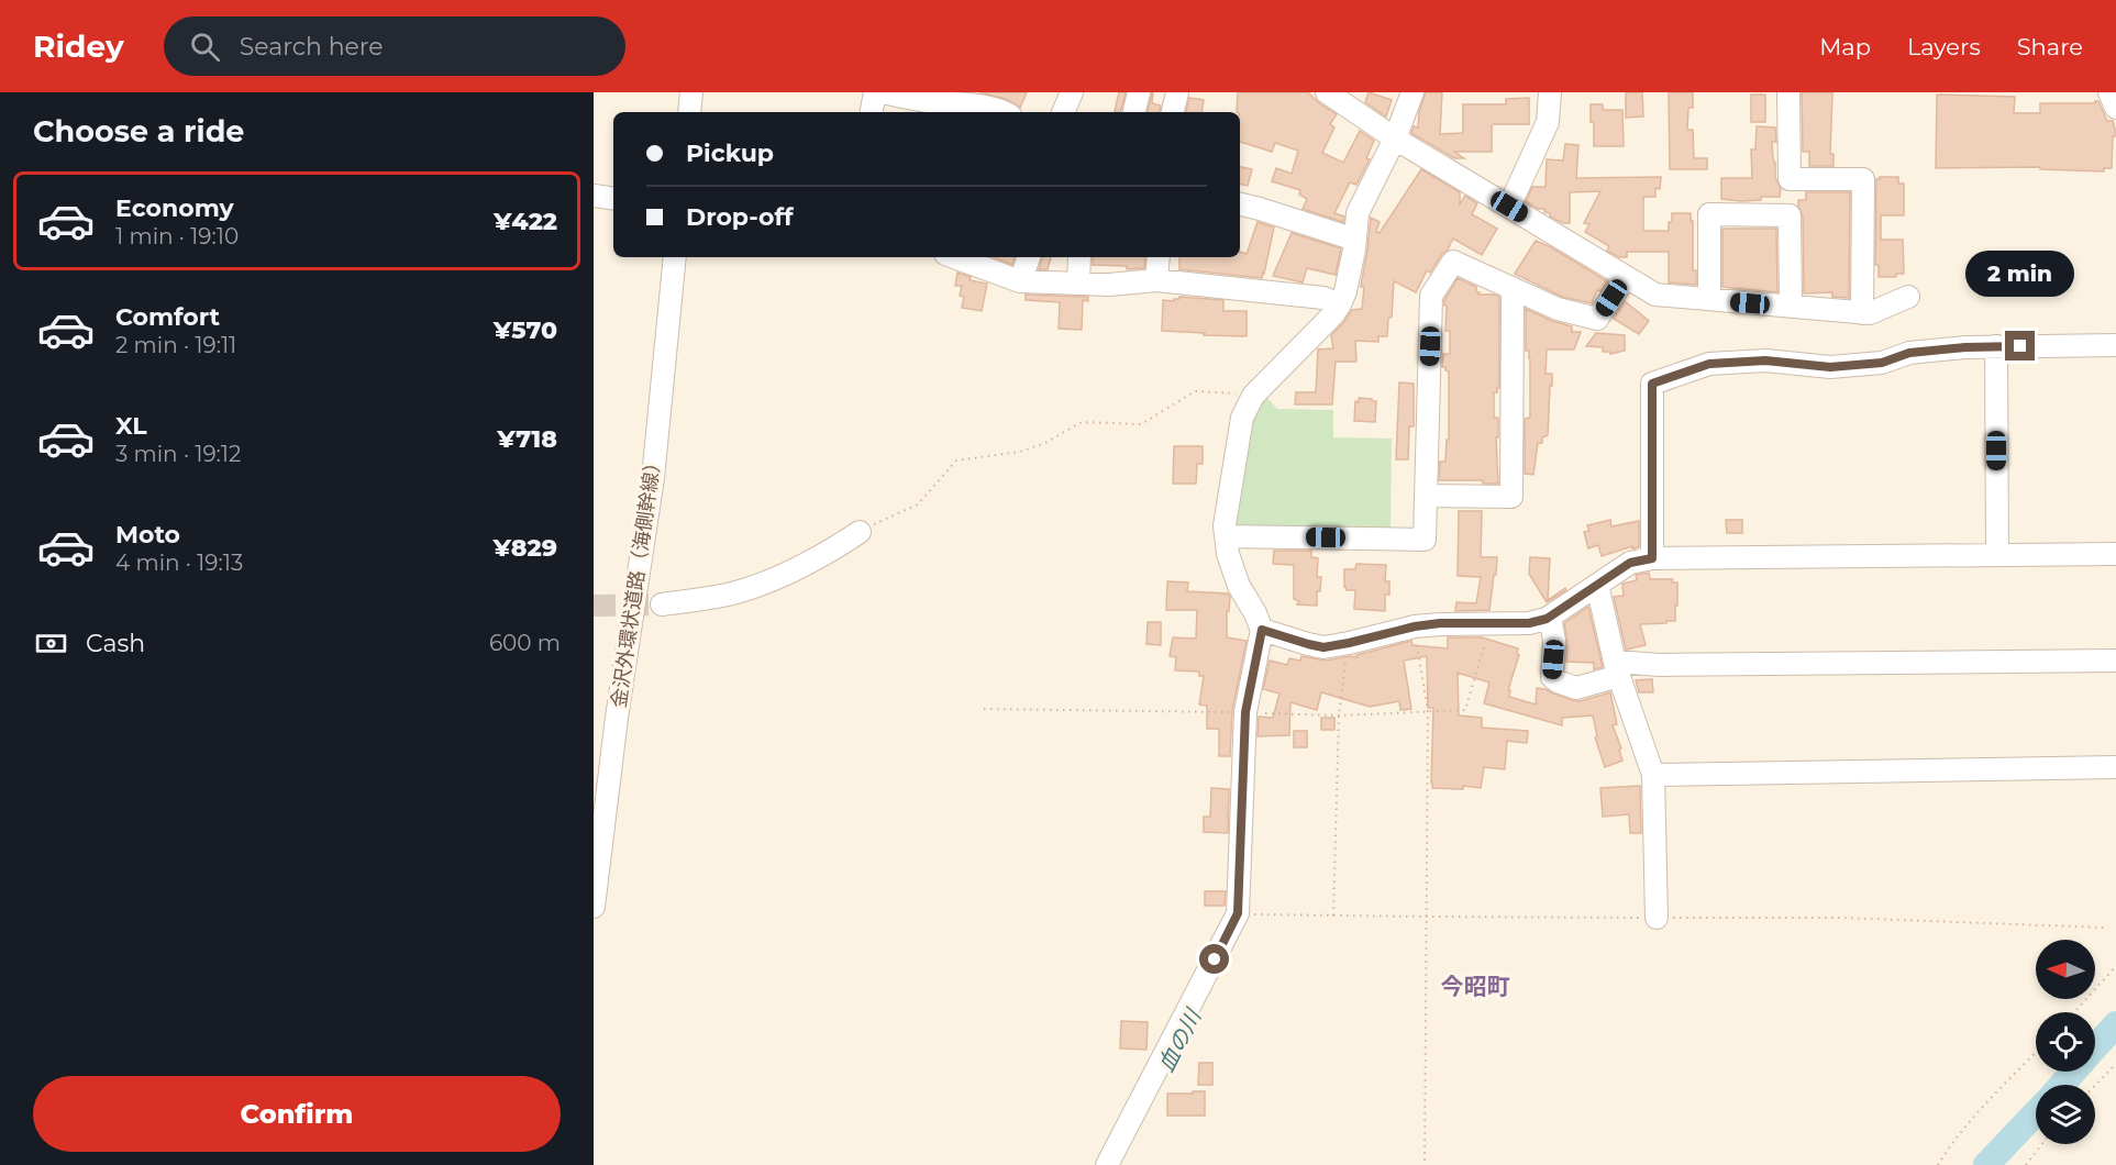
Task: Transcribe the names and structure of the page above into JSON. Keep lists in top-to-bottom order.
{
  "streets": {
    "street": ["金沢外環状道路（海側幹線）"]
  },
  "districts": ["今昭町"],
  "water": ["血の川"],
  "north": "left",
  "page": {
    "header": "Ridey",
    "search": "Search here",
    "nav": ["Map", "Layers", "Share"],
    "heading": "Choose a ride",
    "banner": ["Pickup", "Drop-off"],
    "list": [
      {
        "name": "Economy",
        "note": "1 min · 19:10",
        "value": "¥422"
      },
      {
        "name": "Comfort",
        "note": "2 min · 19:11",
        "value": "¥570"
      },
      {
        "name": "XL",
        "note": "3 min · 19:12",
        "value": "¥718"
      },
      {
        "name": "Moto",
        "note": "4 min · 19:13",
        "value": "¥829"
      }
    ],
    "bubble": "2 min",
    "pay": ["Cash", "600 m"],
    "buttons": "Confirm"
  }
}
